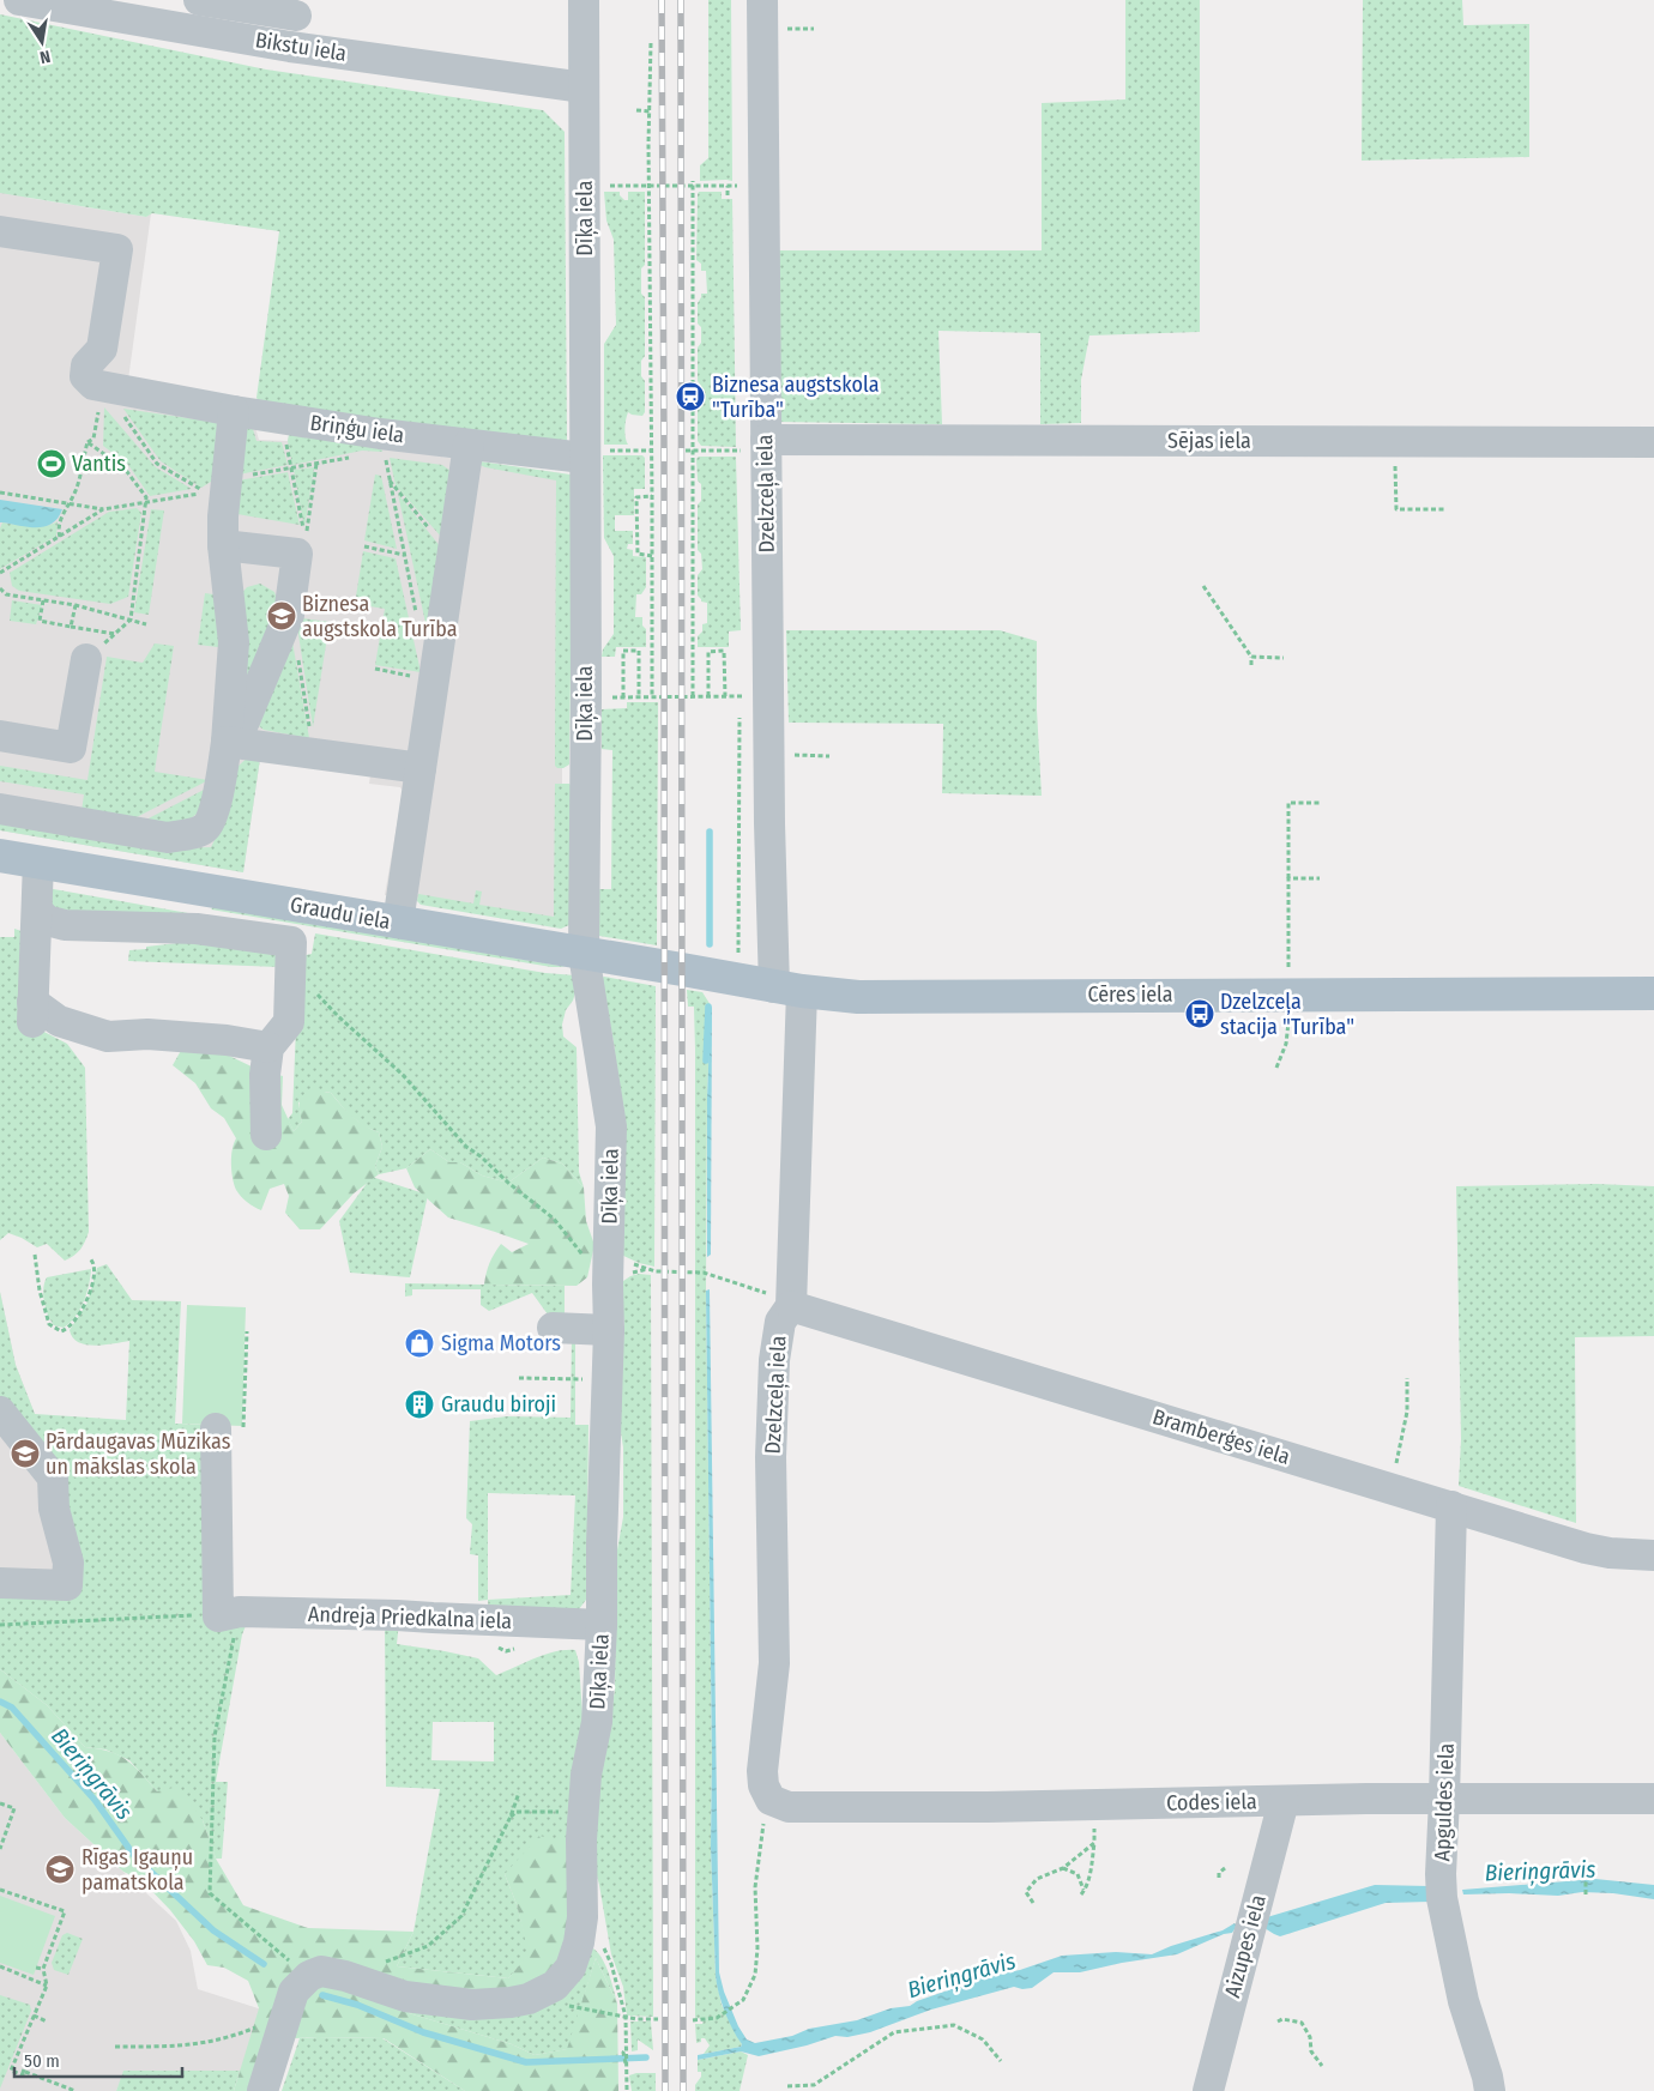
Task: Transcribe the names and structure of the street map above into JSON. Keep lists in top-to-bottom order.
{
  "streets": {
    "main road": ["Graudu iela", "Cēres iela"],
    "street": [
      "Bikstu iela",
      "Dīķa iela",
      "Briņģu iela",
      "Sējas iela",
      "Dzelzceļa iela",
      "Bramberģes iela",
      "Andreja Priedkalna iela",
      "Codes iela",
      "Apguldes iela",
      "Aizupes iela"
    ]
  },
  "crossings": [
    ["Bikstu iela", "Dīķa iela"],
    ["Dīķa iela", "Briņģu iela"],
    ["Dīķa iela", "Graudu iela"],
    ["Dīķa iela", "Andreja Priedkalna iela"],
    ["Sējas iela", "Dzelzceļa iela"],
    ["Dzelzceļa iela", "Cēres iela"],
    ["Dzelzceļa iela", "Bramberģes iela"],
    ["Dzelzceļa iela", "Codes iela"],
    ["Graudu iela", "Cēres iela"],
    ["Bramberģes iela", "Apguldes iela"],
    ["Codes iela", "Apguldes iela"],
    ["Codes iela", "Aizupes iela"]
  ],
  "water": ["Bieriņgrāvis"],
  "places": {
    "station": ["Biznesa augstskola \"Turība\""],
    "sports": ["Vantis"],
    "school or university": ["Biznesa augstskola Turība", "Pārdaugavas Mūzikas un mākslas skola", "Rīgas Igauņu pamatskola"],
    "bus stop": ["Dzelzceļa stacija \"Turība\""],
    "shop": ["Sigma Motors"],
    "building": ["Graudu biroji"]
  },
  "scale_bar": "50 m",
  "north": "bottom"
}
